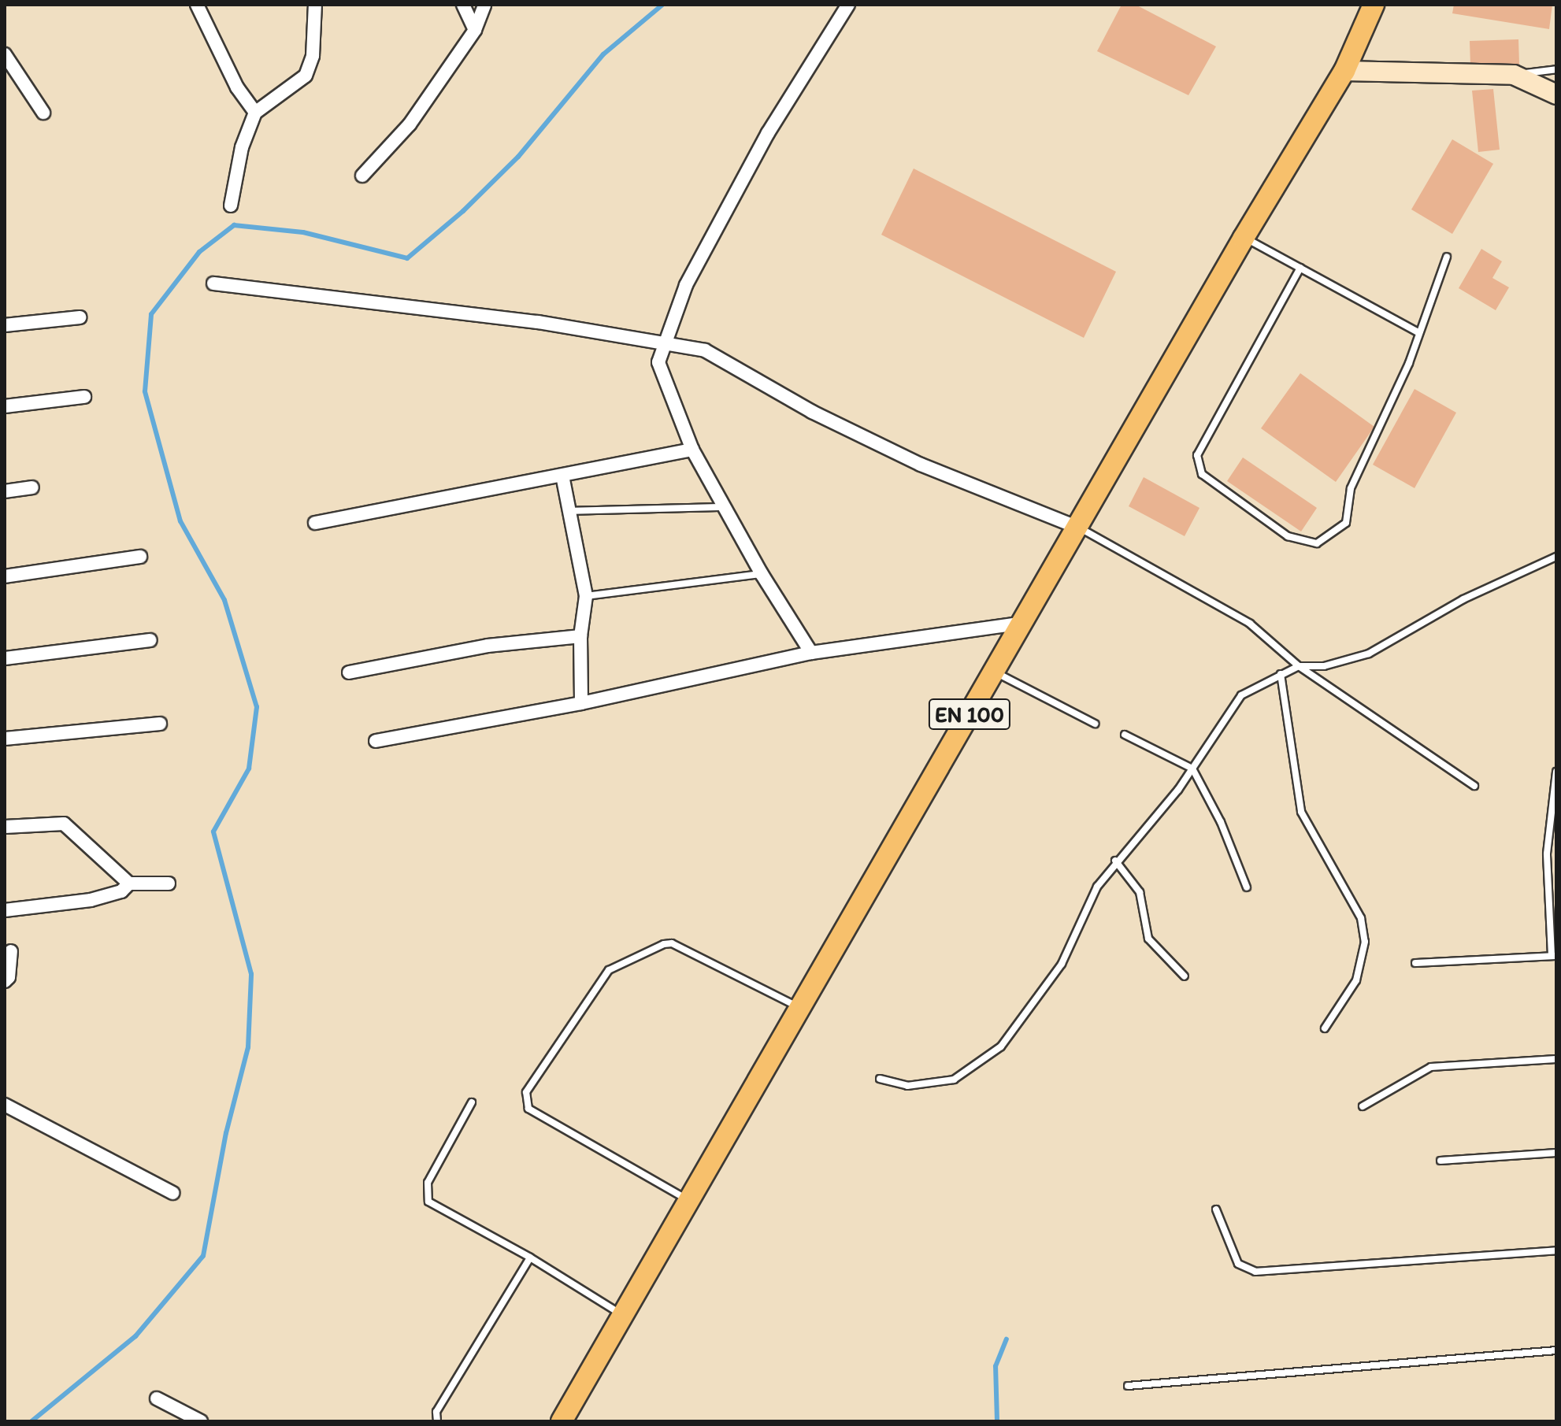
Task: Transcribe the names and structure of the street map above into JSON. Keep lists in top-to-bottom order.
{
  "streets": {
    "main road": ["EN 100"]
  }
}
